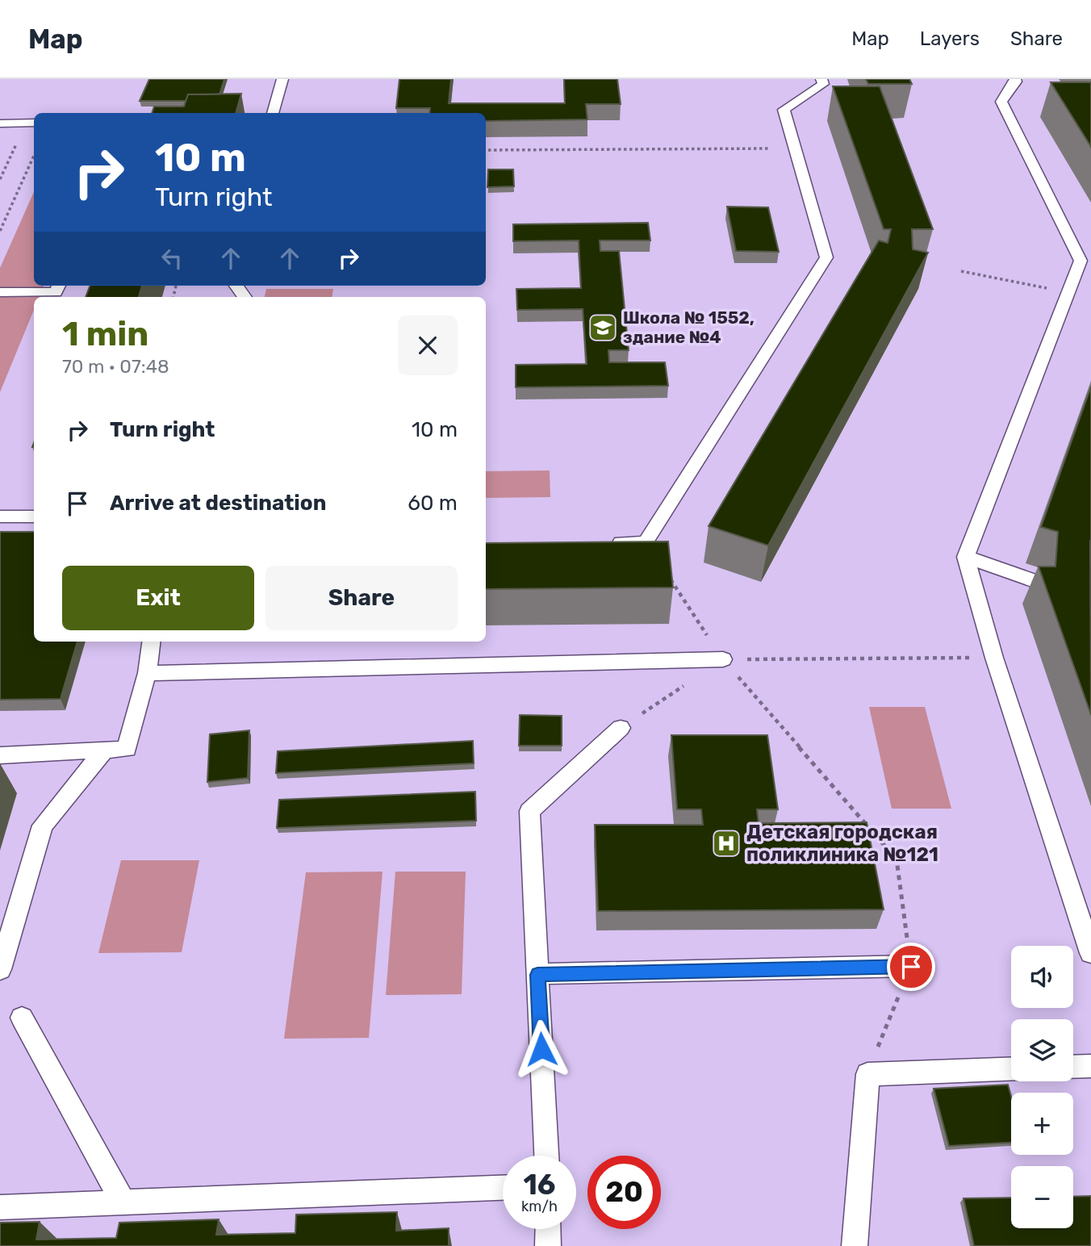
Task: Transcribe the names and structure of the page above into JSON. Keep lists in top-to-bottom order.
{
  "places": {
    "school or university": ["Школа № 1552, здание №4"],
    "hospital": ["Детская городская поликлиника №121"]
  },
  "page": {
    "header": "Map",
    "nav": ["Map", "Layers", "Share"],
    "turn": ["10 m", "Turn right"],
    "heading": ["1 min", "70 m · 07:48"],
    "list": [
      {
        "name": "Turn right",
        "value": "10 m"
      },
      {
        "name": "Arrive at destination",
        "value": "60 m"
      }
    ],
    "buttons": ["Exit", "Share"],
    "map_buttons": ["+", "−"],
    "speed": "16 km/h",
    "limit": "20"
  }
}
